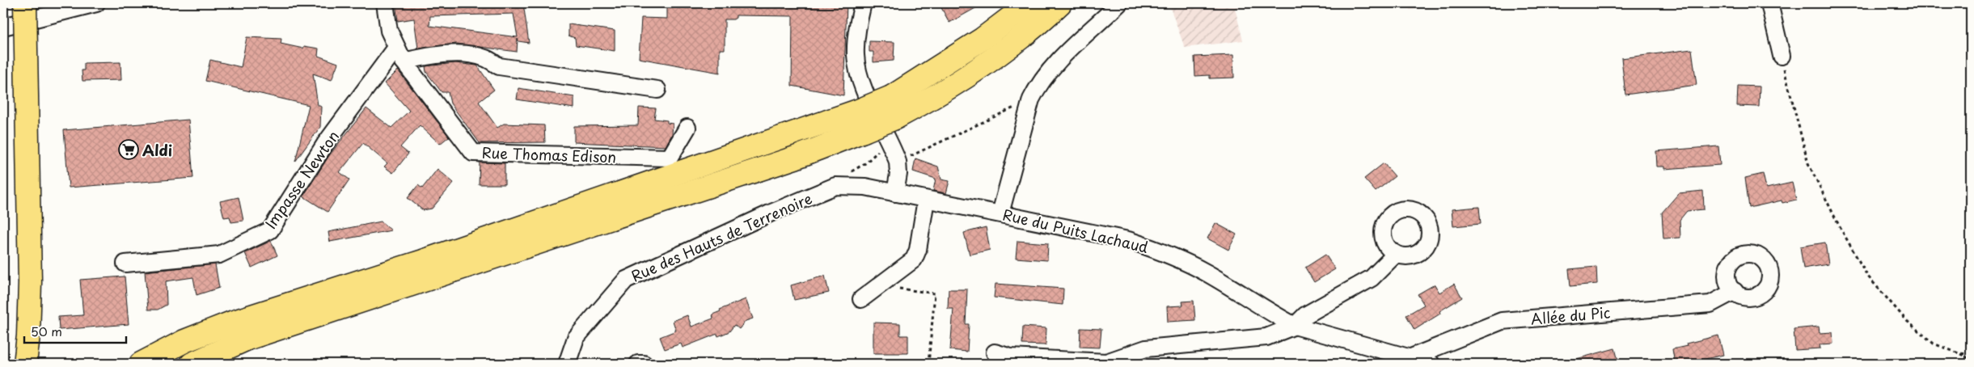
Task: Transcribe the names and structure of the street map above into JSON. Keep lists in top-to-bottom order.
{
  "streets": {
    "street": [
      "Rue Thomas Edison",
      "Impasse Newton",
      "Rue du Puits Lachaud",
      "Rue des Hauts de Terrenoire",
      "Allée du Pic"
    ]
  },
  "crossings": [
    ["Rue Thomas Edison", "Impasse Newton"],
    ["Rue du Puits Lachaud", "Rue des Hauts de Terrenoire"],
    ["Rue du Puits Lachaud", "Allée du Pic"]
  ],
  "places": {
    "supermarket": ["Aldi"]
  },
  "scale_bar": "50 m"
}
